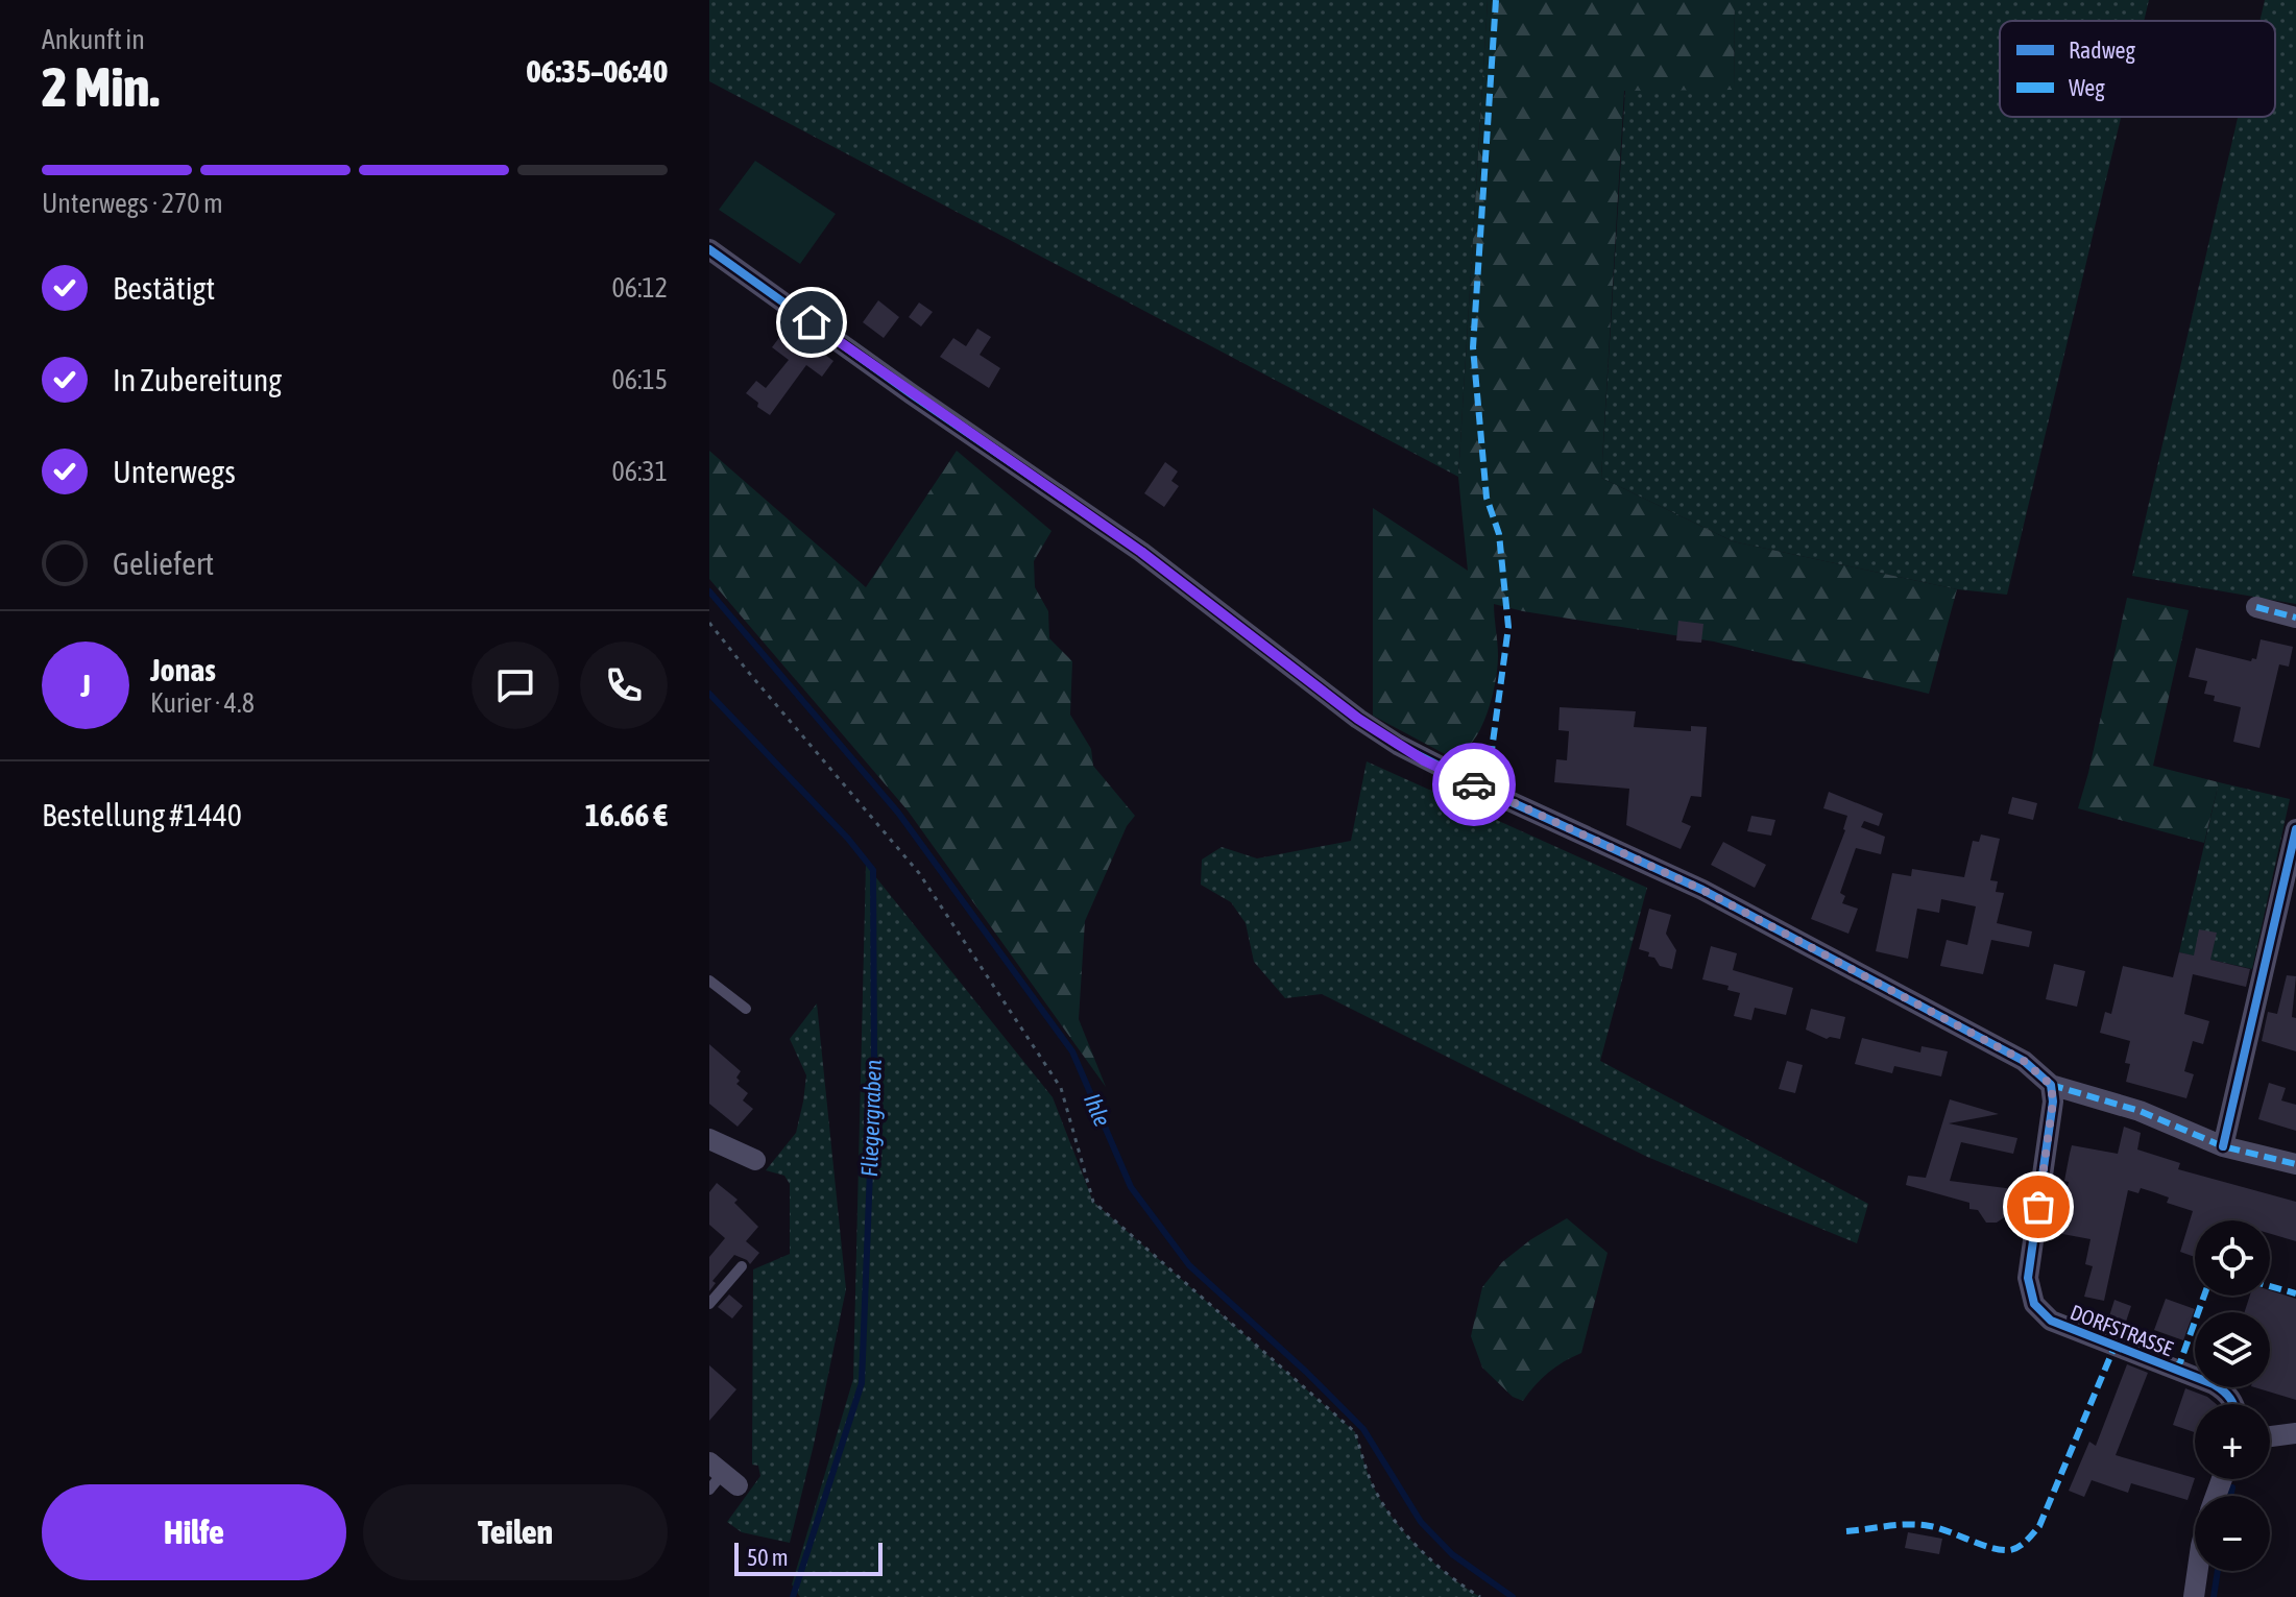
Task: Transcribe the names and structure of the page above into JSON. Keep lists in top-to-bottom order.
{
  "streets": {
    "street": ["DORFSTRASSE"]
  },
  "water": ["Ihle", "Fliegergraben"],
  "legend": ["Radweg", "Weg"],
  "scale_bar": "50 m",
  "page": {
    "heading": ["2 Min.", "Ankunft in", "06:35–06:40"],
    "panel": [
      "Jonas",
      "Kurier · 4.8",
      "Bestellung #1440",
      "16.66 €"
    ],
    "bar": "Unterwegs · 270 m",
    "list": [
      ["Bestätigt", "06:12"],
      ["In Zubereitung", "06:15"],
      ["Unterwegs", "06:31"],
      "Geliefert"
    ],
    "round": "J",
    "map_buttons": ["+", "−"],
    "buttons": ["Hilfe", "Teilen"],
    "scale": "50 m"
  }
}
